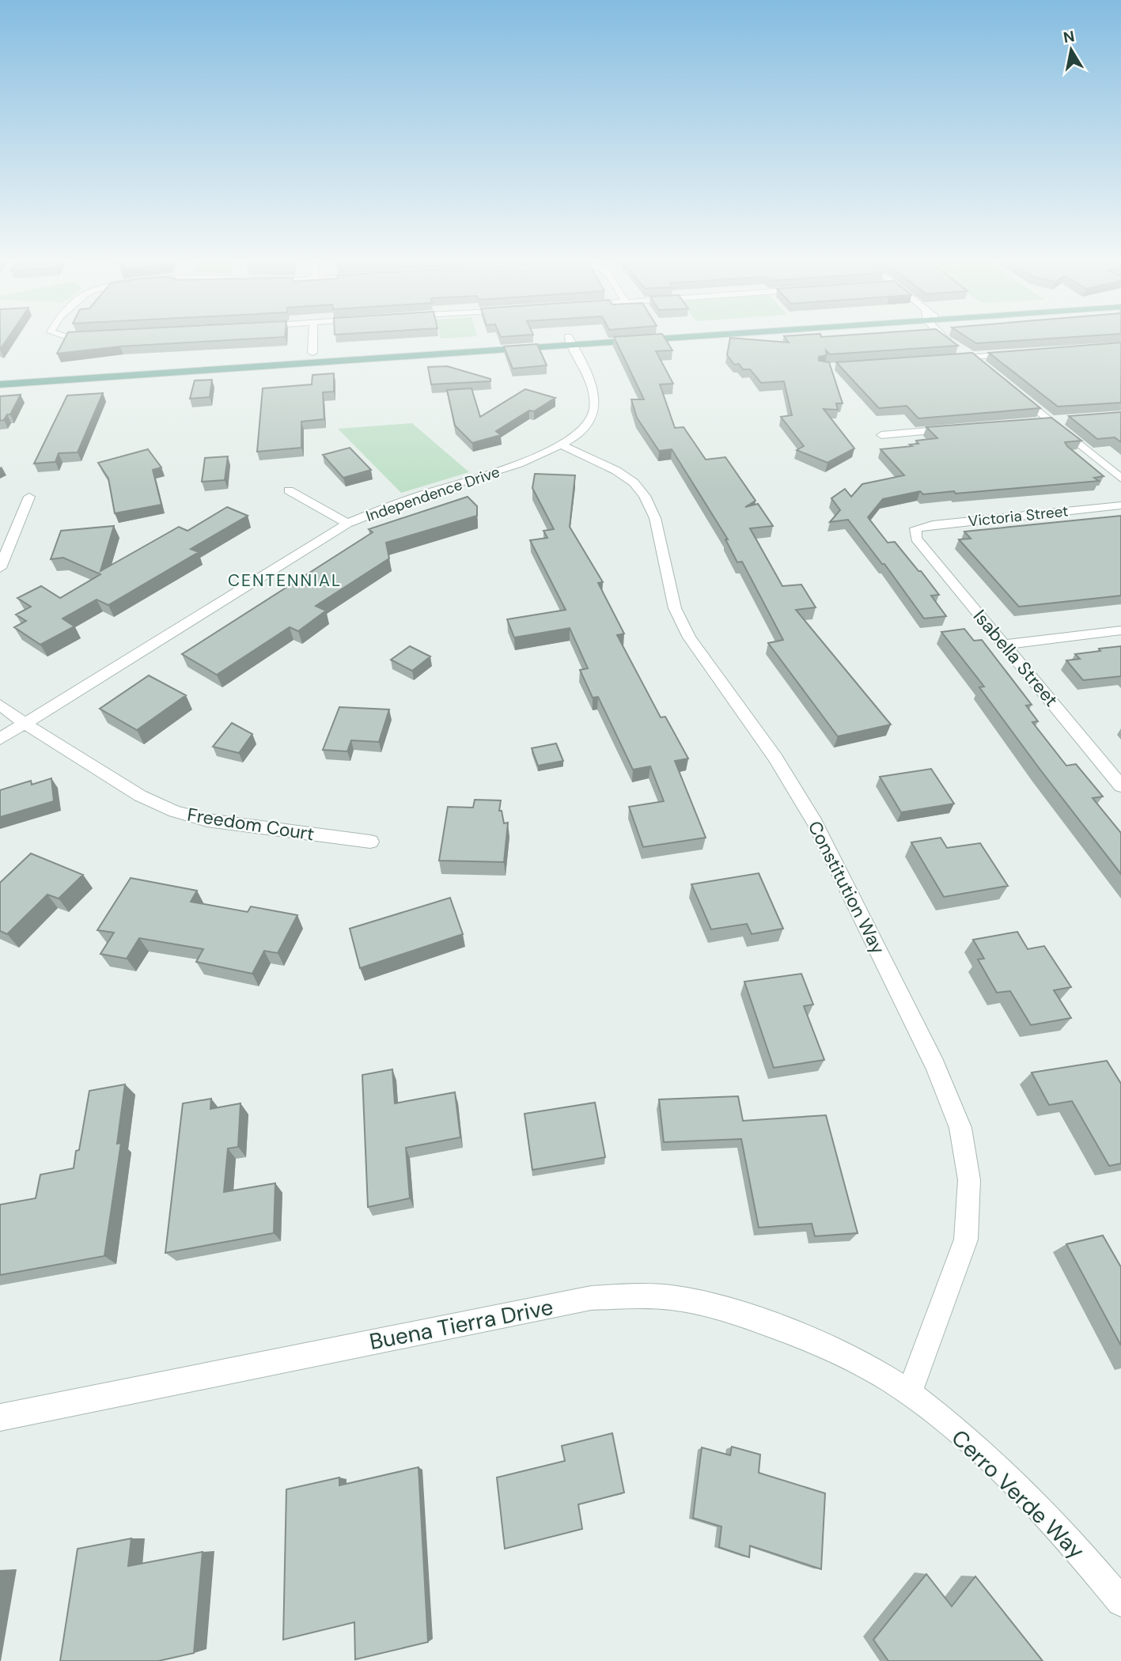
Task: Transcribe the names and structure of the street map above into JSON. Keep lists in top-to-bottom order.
{
  "streets": {
    "street": [
      "Independence Drive",
      "Victoria Street",
      "Isabella Street",
      "Freedom Court",
      "Constitution Way",
      "Buena Tierra Drive",
      "Cerro Verde Way"
    ]
  },
  "crossings": [
    ["Independence Drive", "Freedom Court"],
    ["Independence Drive", "Constitution Way"],
    ["Victoria Street", "Isabella Street"],
    ["Constitution Way", "Buena Tierra Drive"],
    ["Constitution Way", "Cerro Verde Way"],
    ["Buena Tierra Drive", "Cerro Verde Way"]
  ],
  "districts": ["CENTENNIAL"],
  "north": "top"
}
